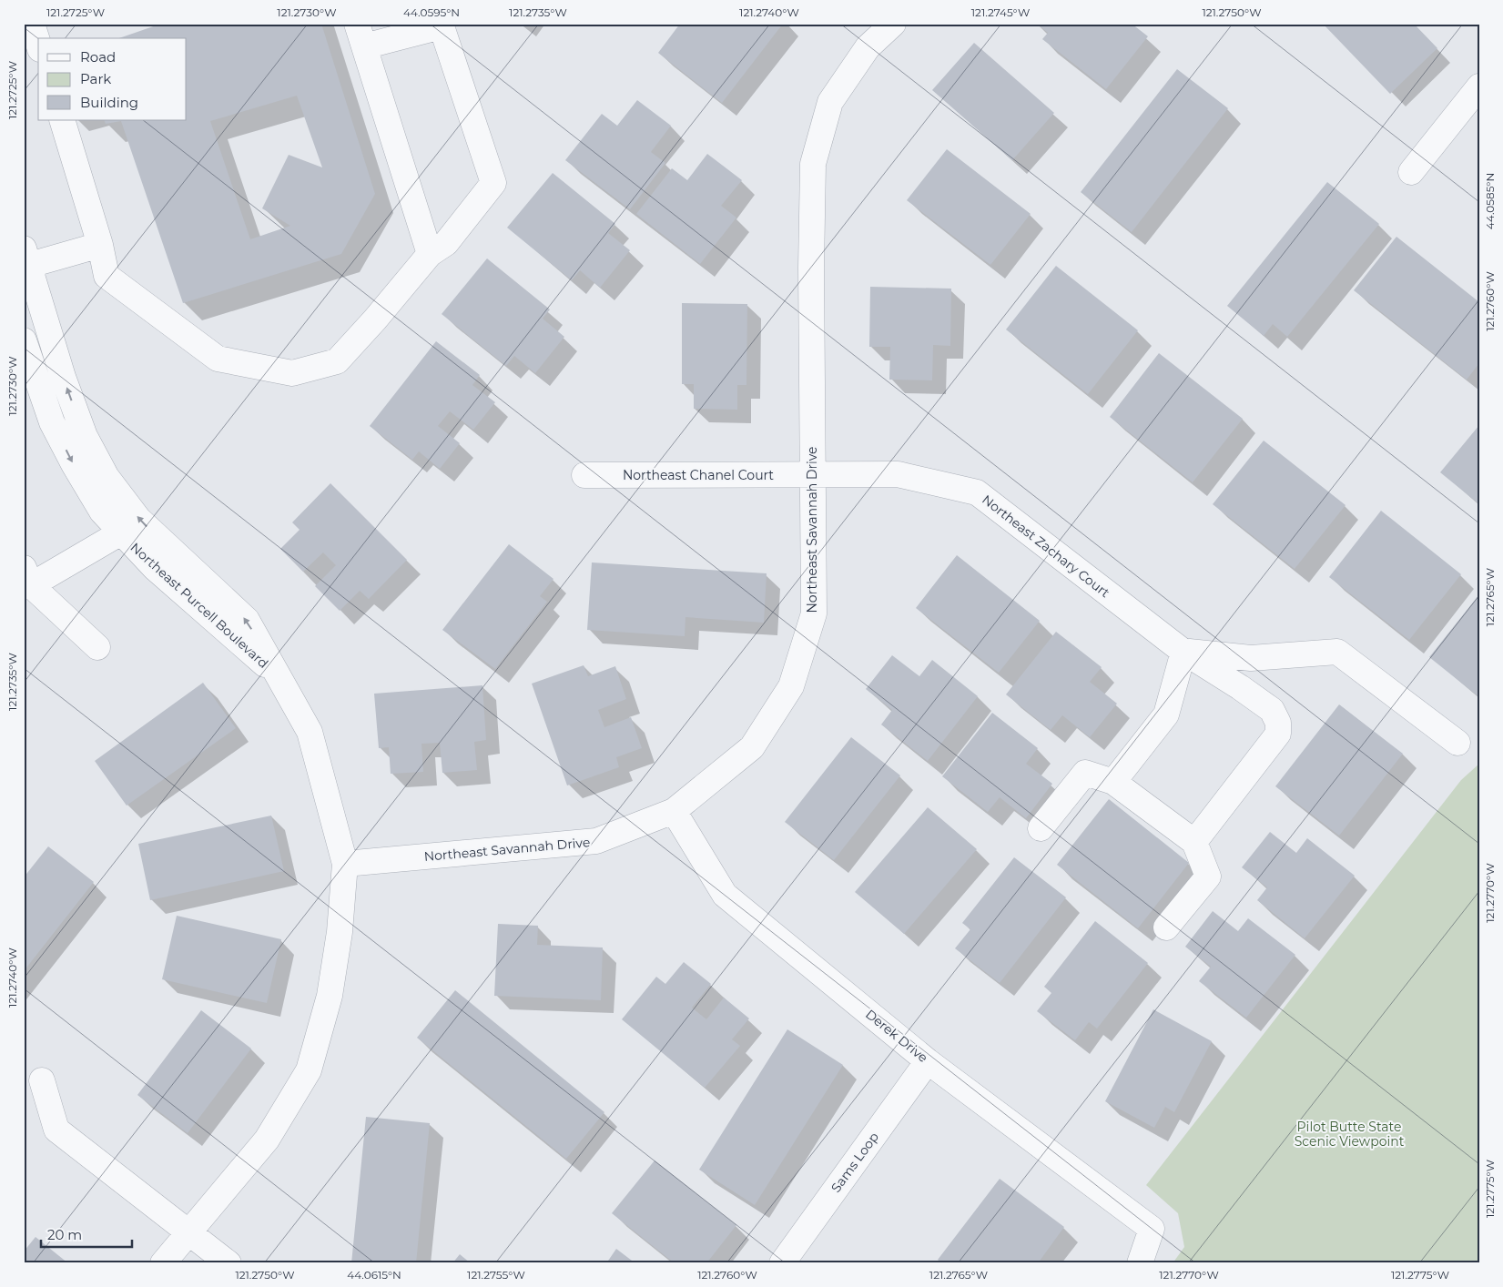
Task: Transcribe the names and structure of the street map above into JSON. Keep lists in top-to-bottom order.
{
  "streets": {
    "street": [
      "Northeast Chanel Court",
      "Northeast Savannah Drive",
      "Northeast Zachary Court",
      "Northeast Purcell Boulevard",
      "Derek Drive",
      "Sams Loop"
    ]
  },
  "crossings": [
    ["Northeast Chanel Court", "Northeast Savannah Drive"],
    ["Northeast Chanel Court", "Northeast Zachary Court"],
    ["Northeast Savannah Drive", "Northeast Zachary Court"],
    ["Northeast Savannah Drive", "Northeast Purcell Boulevard"],
    ["Northeast Savannah Drive", "Derek Drive"],
    ["Derek Drive", "Sams Loop"]
  ],
  "parks": ["Pilot Butte State Scenic Viewpoint"],
  "legend": ["Road", "Park", "Building"],
  "scale_bar": "20 m",
  "coordinates": [
    "121.2725°W",
    "121.2730°W",
    "44.0595°N",
    "121.2735°W",
    "121.2740°W",
    "121.2745°W",
    "121.2750°W",
    "44.0585°N",
    "121.2760°W",
    "121.2765°W",
    "121.2770°W",
    "121.2775°W",
    "44.0615°N",
    "121.2755°W"
  ]
}
